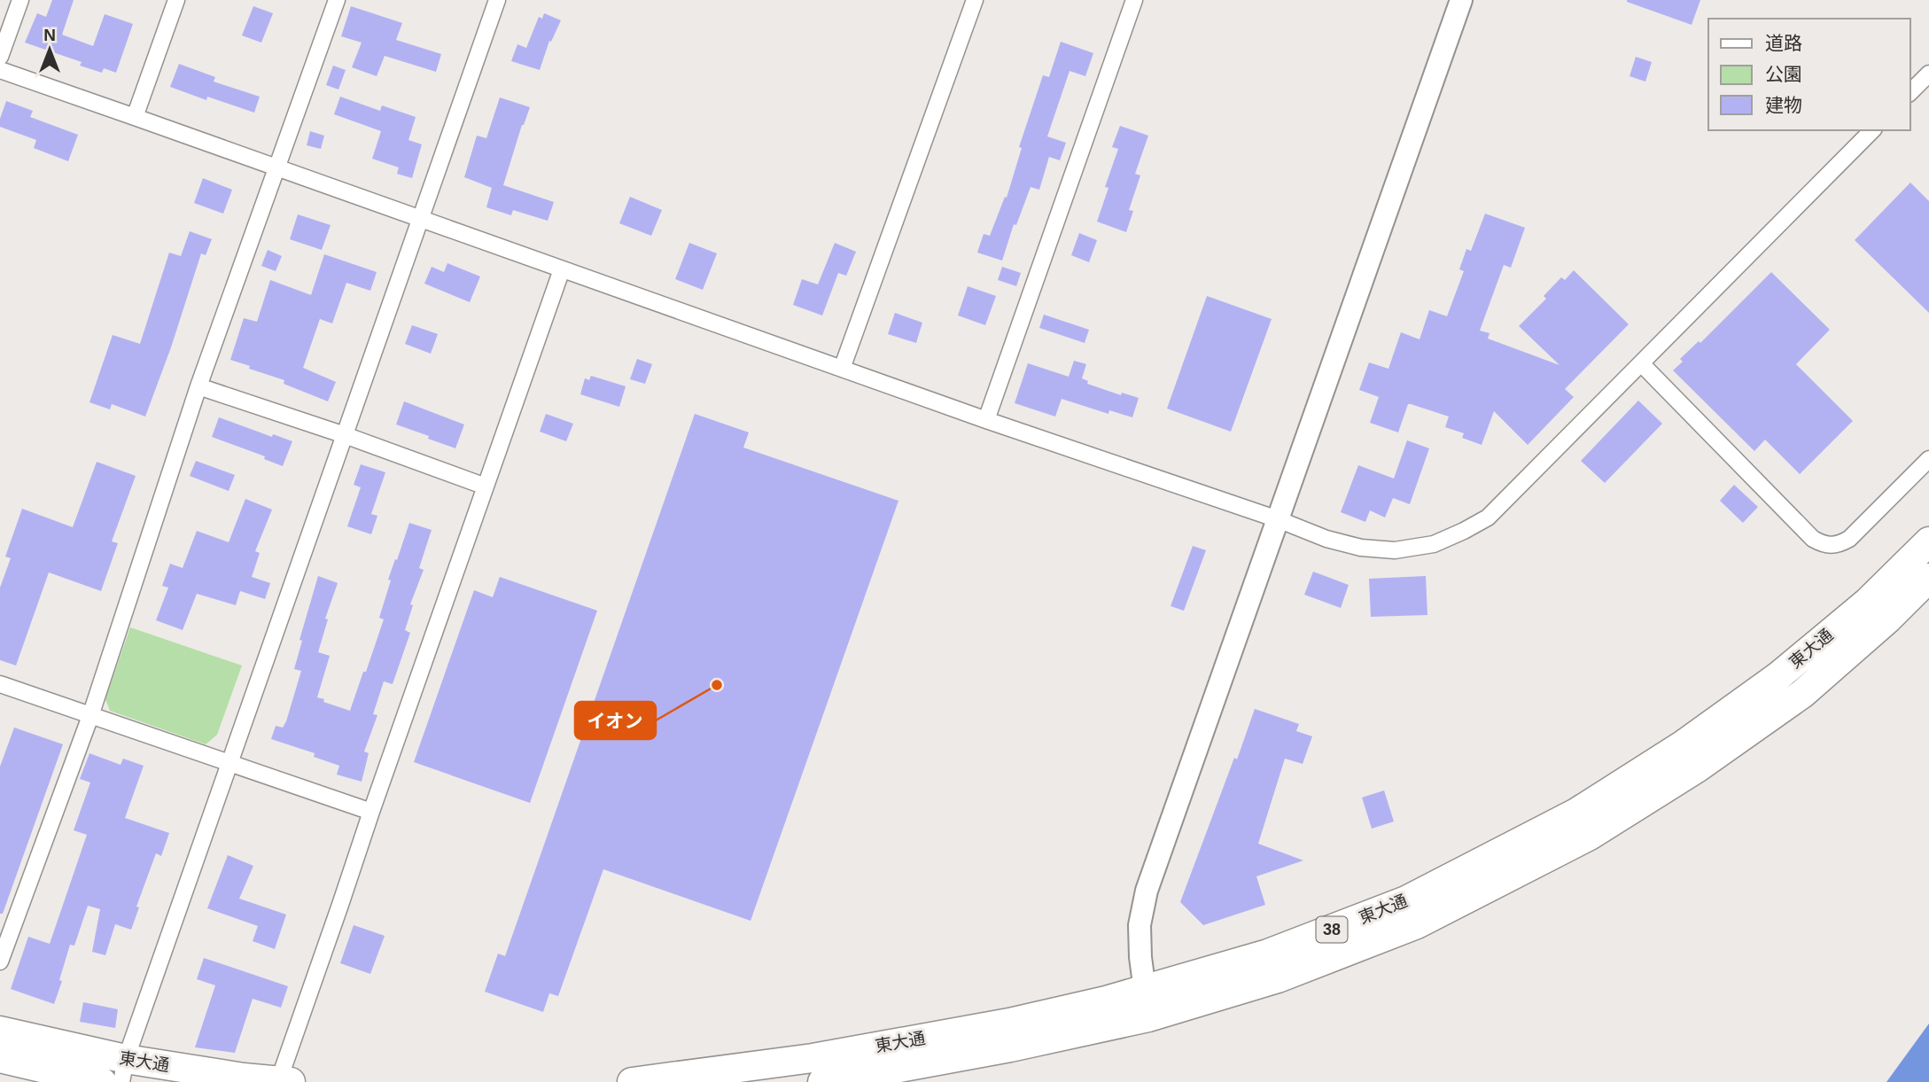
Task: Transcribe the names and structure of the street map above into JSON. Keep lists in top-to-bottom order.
{
  "streets": {
    "highway": ["東大通", "38"]
  },
  "places": ["イオン"],
  "legend": ["道路", "公園", "建物"],
  "north": "top"
}
